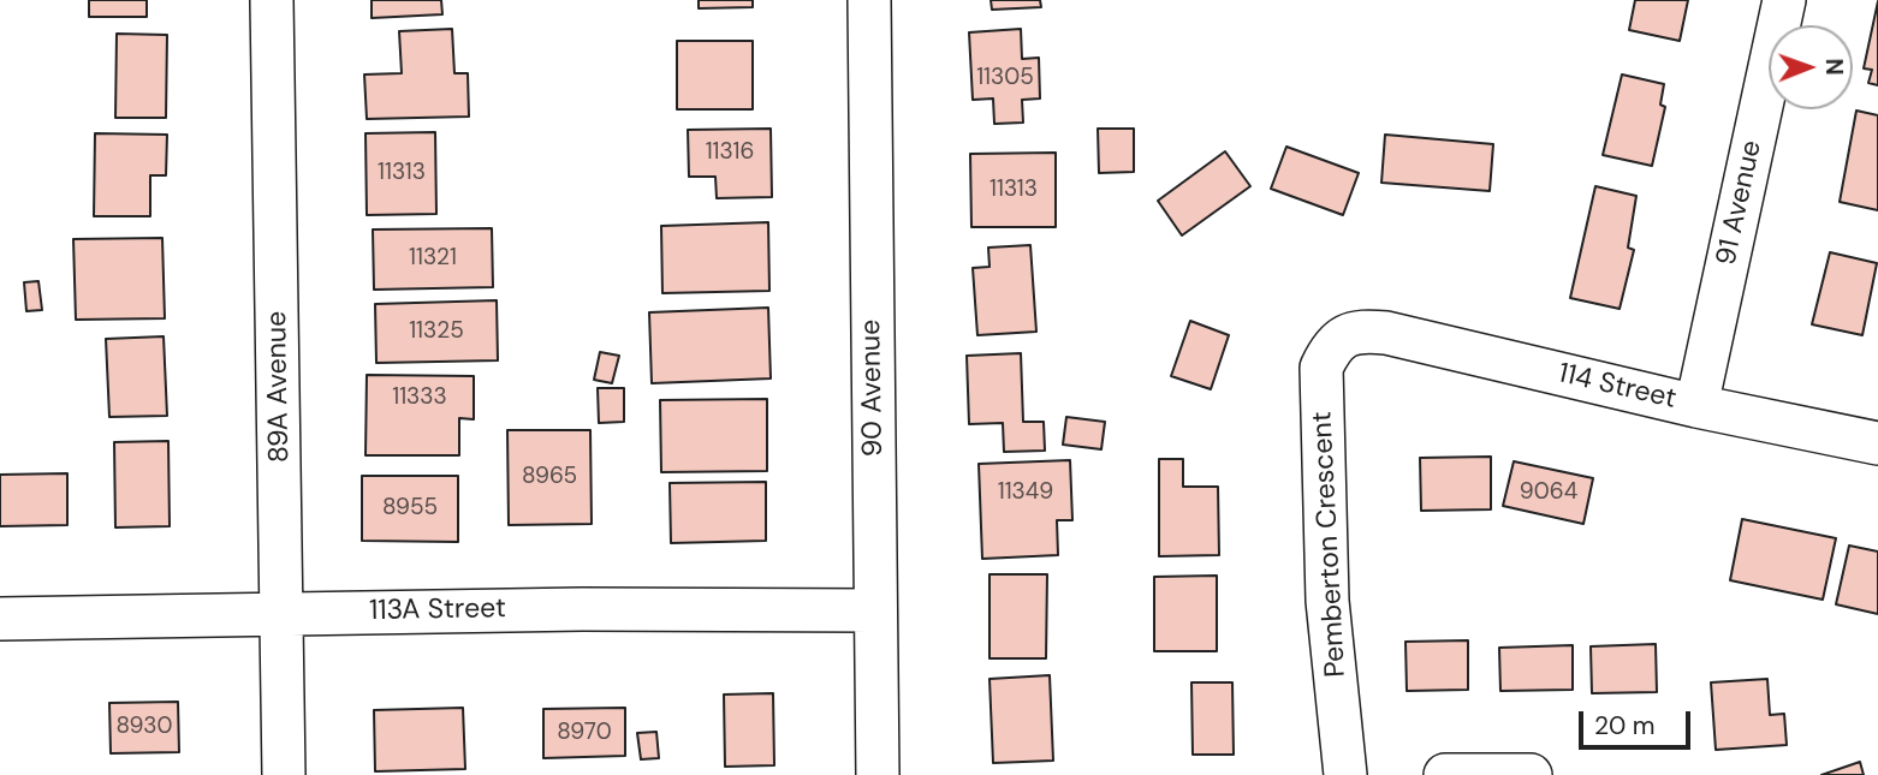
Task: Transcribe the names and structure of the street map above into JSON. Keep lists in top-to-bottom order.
{
  "streets": {
    "street": [
      "91 Avenue",
      "89A Avenue",
      "114 Street",
      "90 Avenue",
      "Pemberton Crescent",
      "113A Street"
    ]
  },
  "crossings": [
    ["91 Avenue", "114 Street"],
    ["89A Avenue", "113A Street"],
    ["114 Street", "Pemberton Crescent"],
    ["90 Avenue", "113A Street"]
  ],
  "house_numbers": [
    "11305",
    "11316",
    "11313",
    "11313",
    "11321",
    "11325",
    "11333",
    "8965",
    "11349",
    "9064",
    "8955",
    "8930",
    "8970"
  ],
  "scale_bar": "20 m",
  "north": "right"
}
